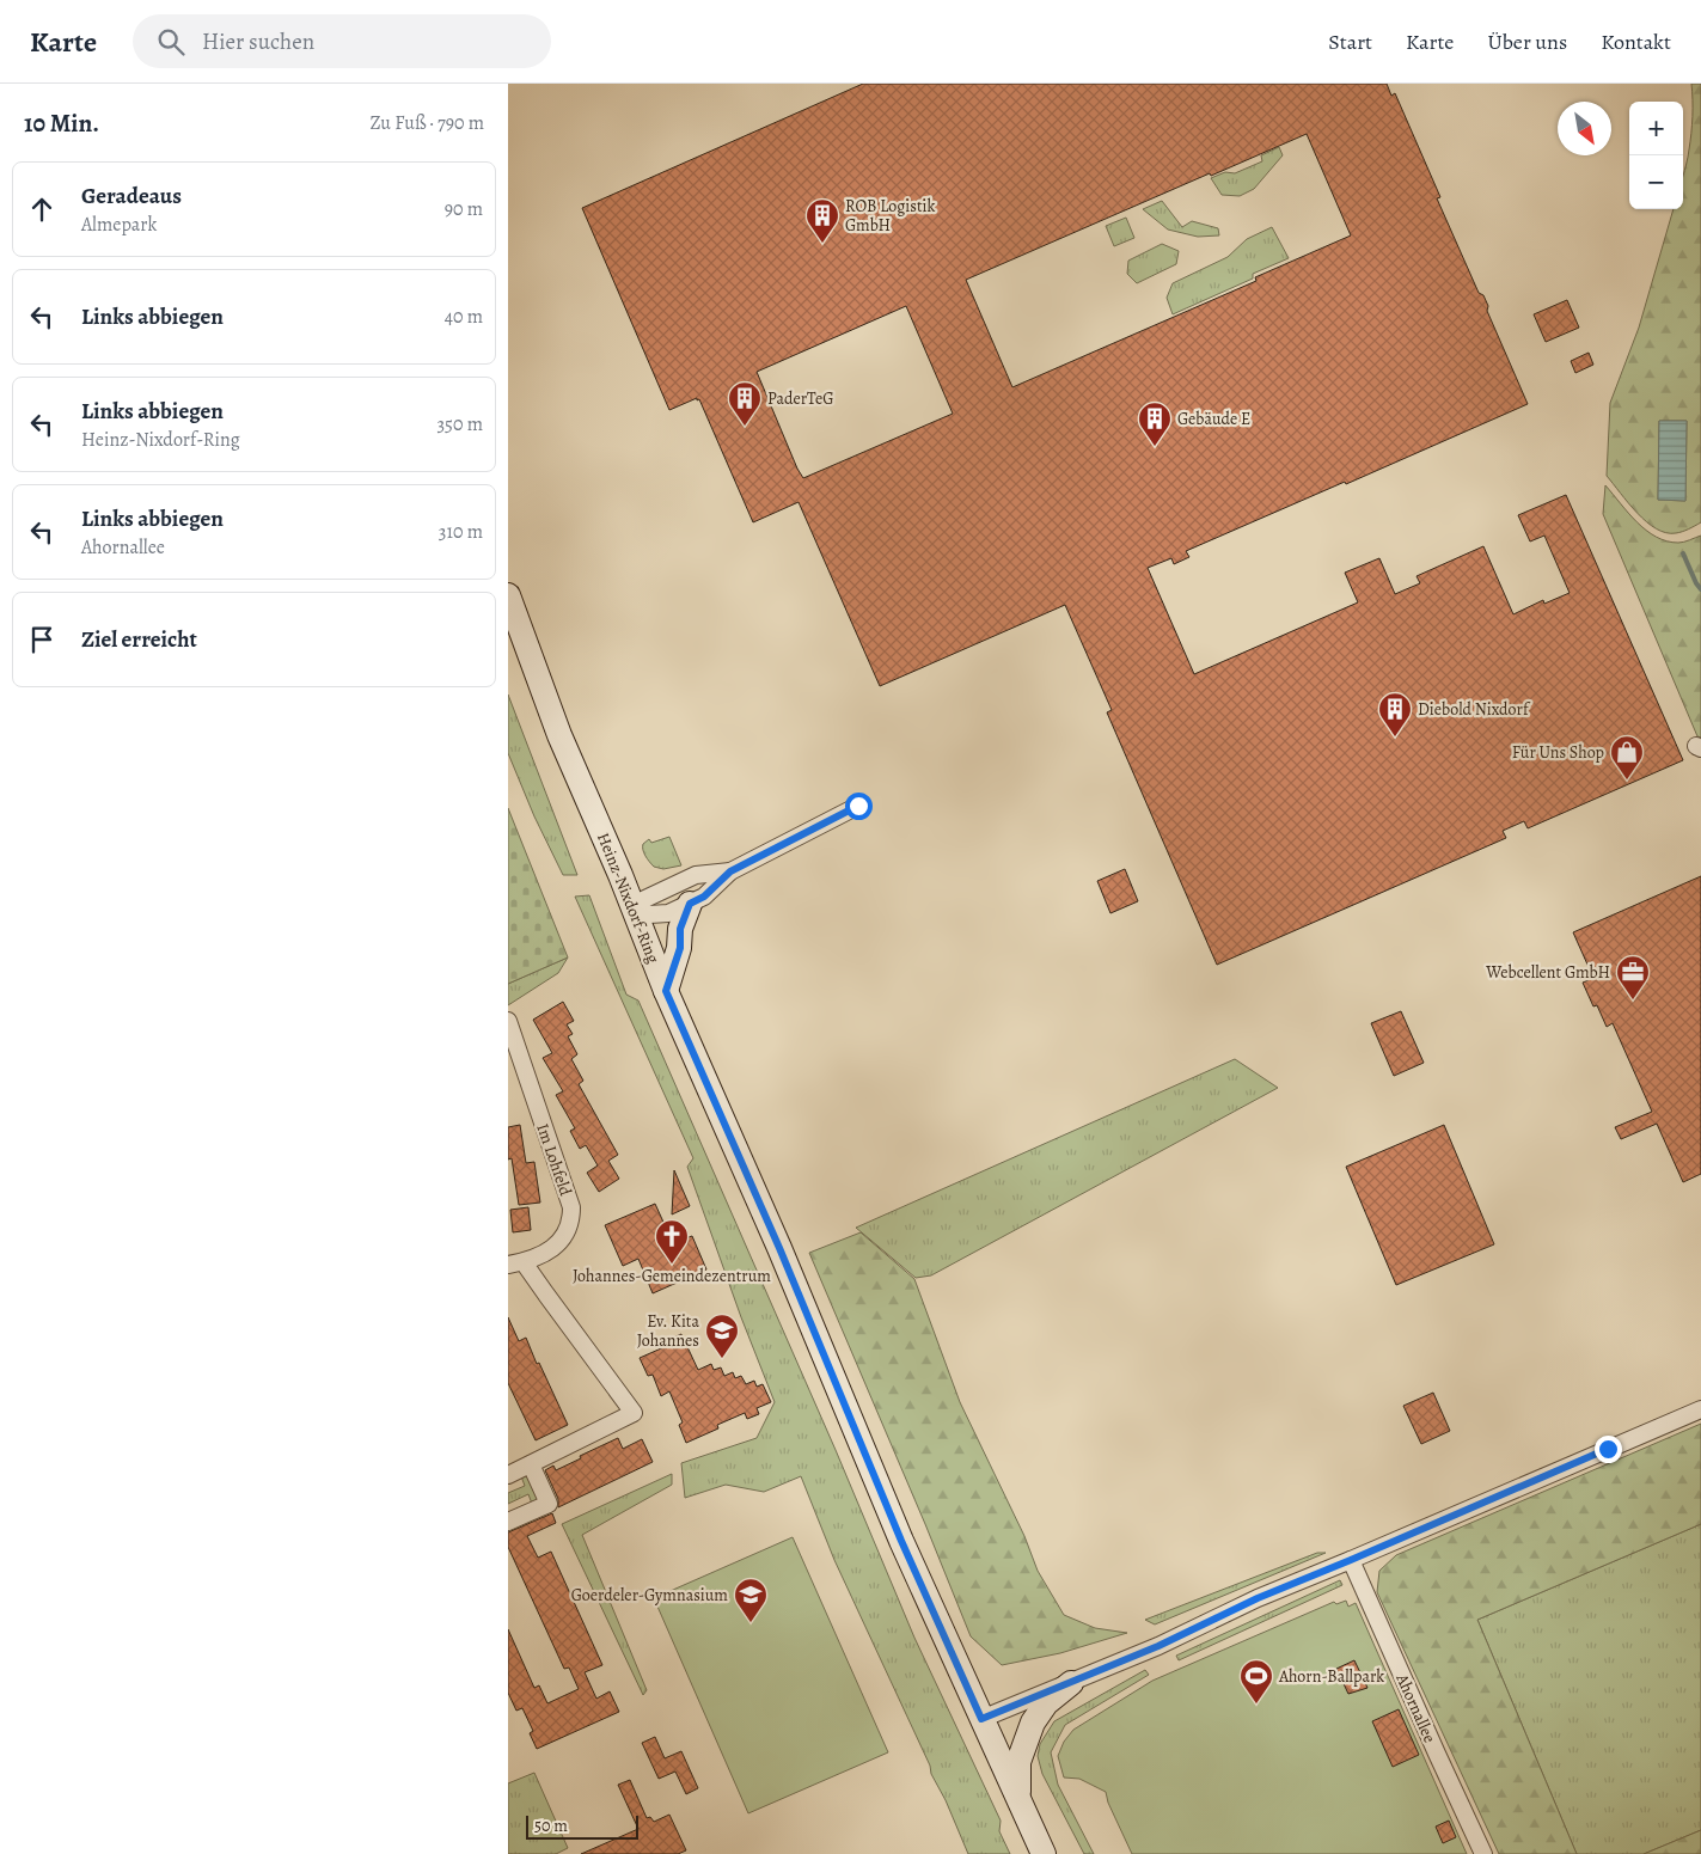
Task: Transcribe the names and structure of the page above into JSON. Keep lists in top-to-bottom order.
{
  "streets": {
    "main road": ["Heinz-Nixdorf-Ring"],
    "street": ["Im Lohfeld", "Ahornallee"]
  },
  "places": {
    "building": [
      "ROB Logistik GmbH",
      "PaderTeG",
      "Gebäude E",
      "Diebold Nixdorf"
    ],
    "shop": ["Für Uns Shop"],
    "office": ["Webcellent GmbH"],
    "church": ["Johannes-Gemeindezentrum"],
    "school or university": ["Ev. Kita Johannes", "Goerdeler-Gymnasium"],
    "sports": ["Ahorn-Ballpark"]
  },
  "scale_bar": "50 m",
  "north": "bottom right",
  "page": {
    "header": "Karte",
    "search": "Hier suchen",
    "nav": [
      "Start",
      "Karte",
      "Über uns",
      "Kontakt"
    ],
    "heading": ["10 Min.", "Zu Fuß · 790 m"],
    "map_buttons": ["+", "−"],
    "list": [
      ["Geradeaus", "Almepark", "90 m"],
      ["Links abbiegen", "40 m"],
      ["Links abbiegen", "Heinz-Nixdorf-Ring", "350 m"],
      ["Links abbiegen", "Ahornallee", "310 m"],
      "Ziel erreicht"
    ],
    "scale": "50 m"
  }
}
